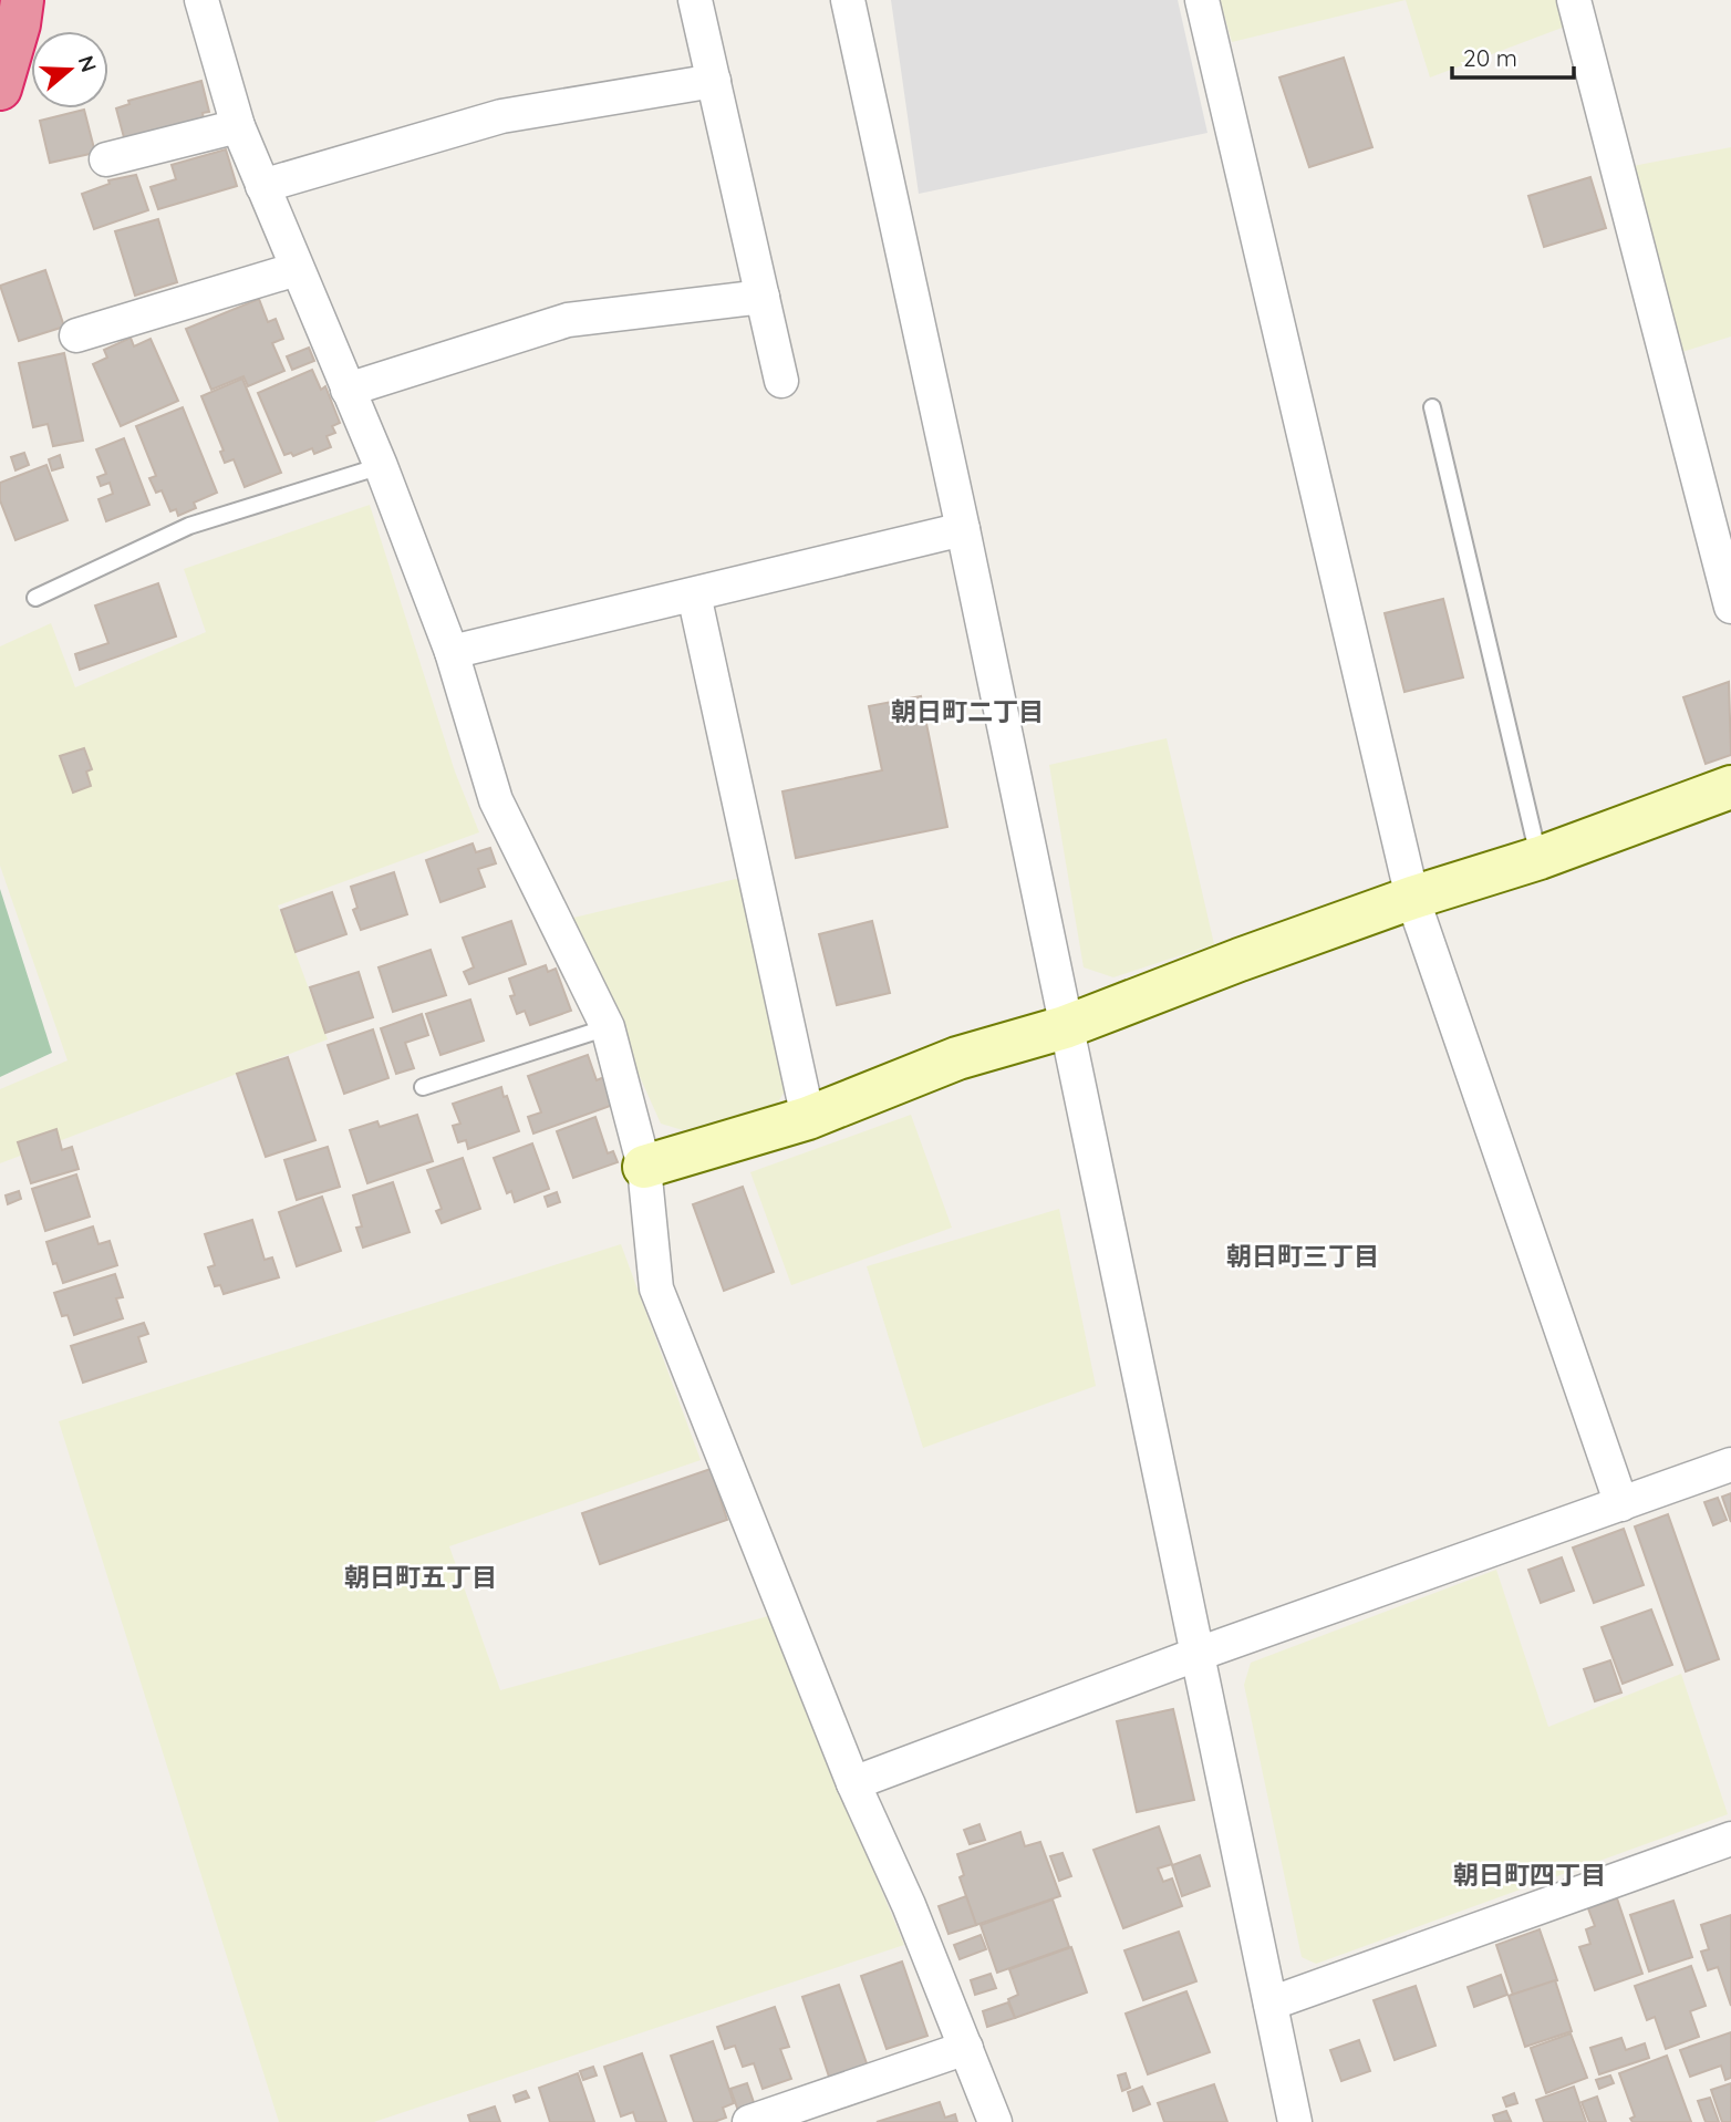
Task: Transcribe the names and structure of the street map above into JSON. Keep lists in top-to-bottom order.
{
  "districts": [
    "朝日町二丁目",
    "朝日町三丁目",
    "朝日町五丁目",
    "朝日町四丁目"
  ],
  "scale_bar": "20 m",
  "north": "right"
}
